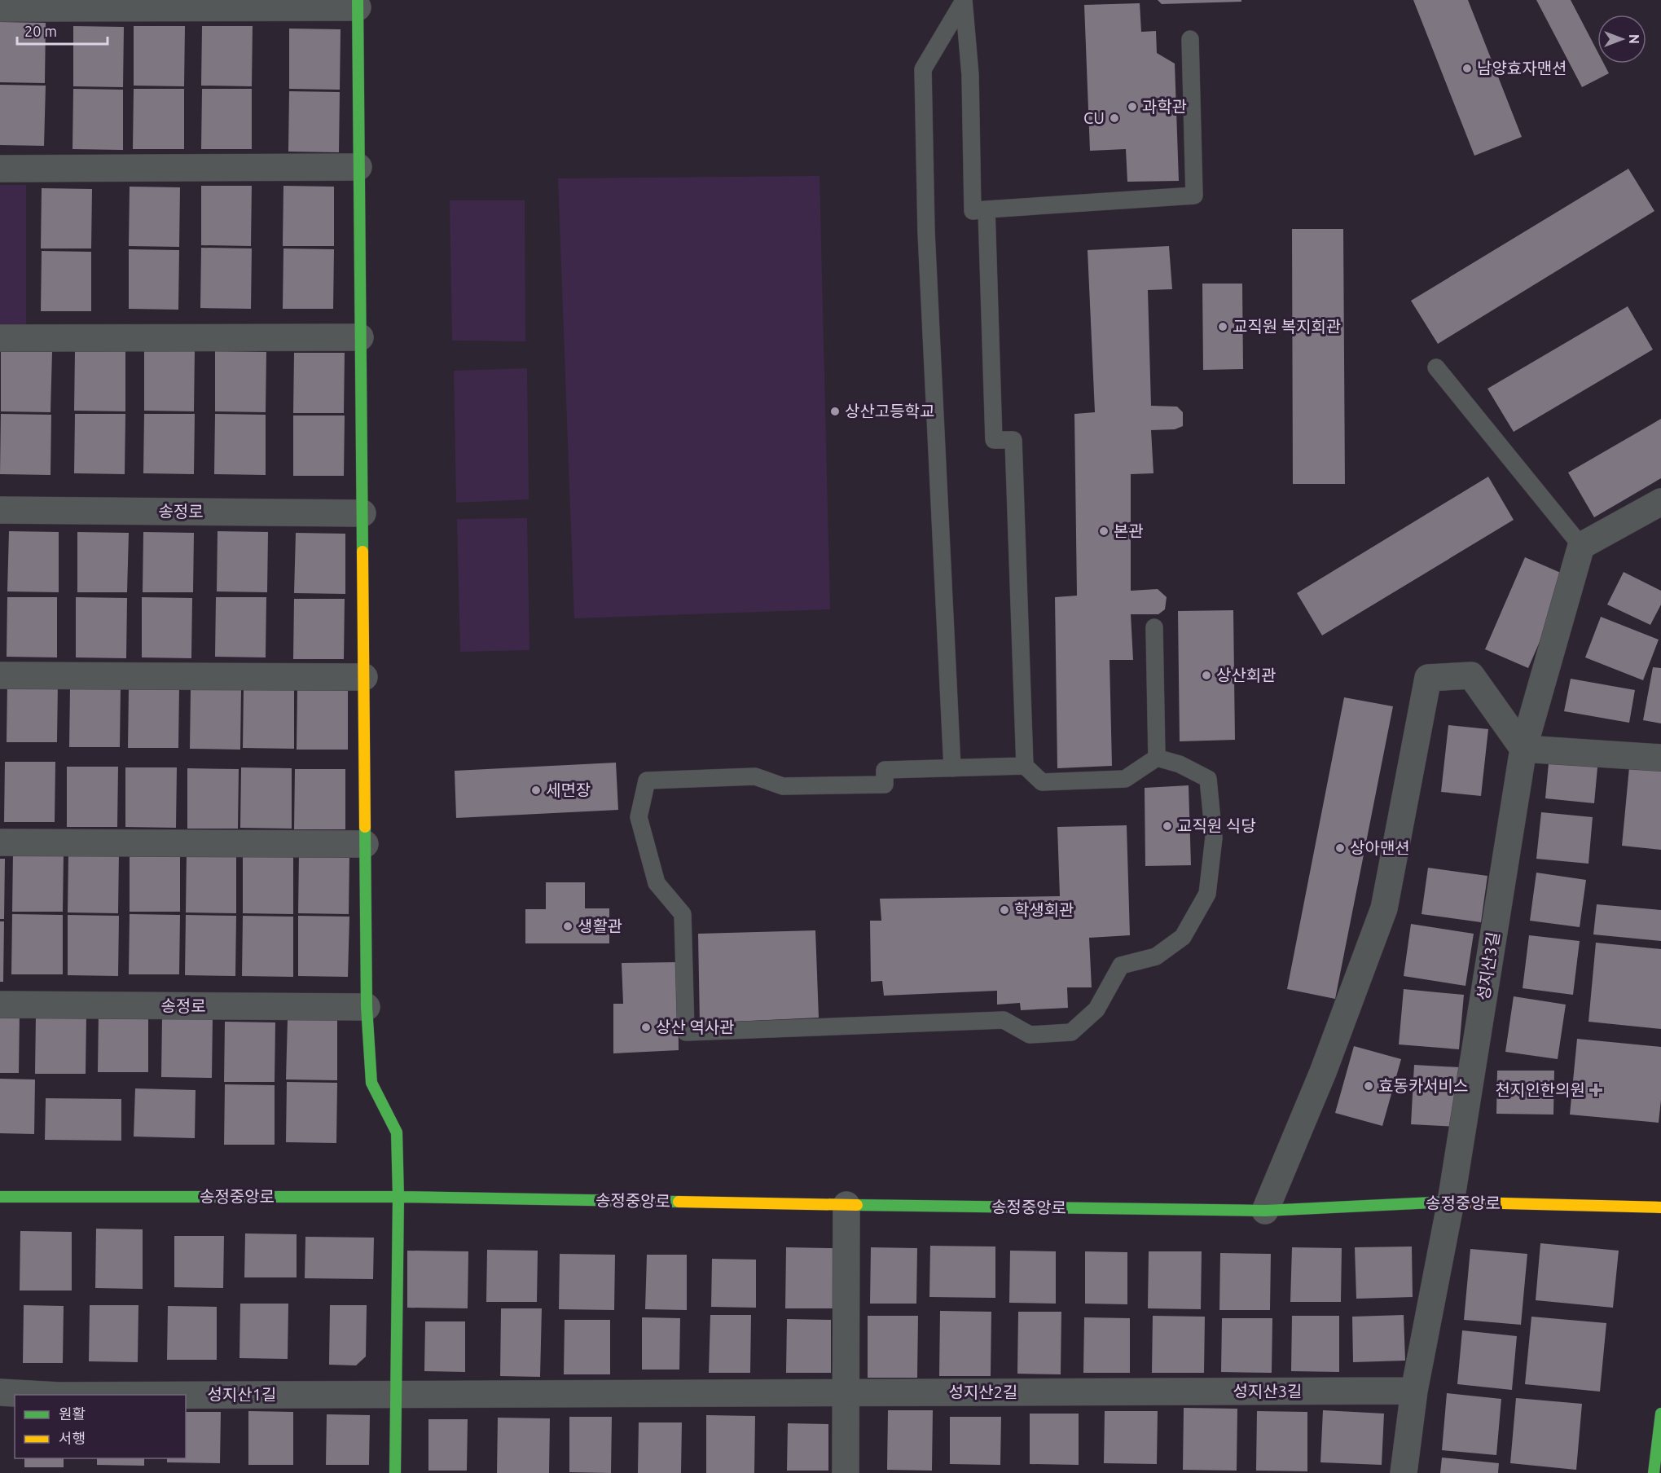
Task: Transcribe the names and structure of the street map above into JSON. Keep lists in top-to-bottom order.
{
  "streets": {
    "street": [
      "송정로",
      "성지산3길",
      "송정중앙로",
      "성지산2길",
      "성지산1길"
    ]
  },
  "crossings": [
    ["성지산3길", "송정중앙로"],
    ["성지산3길", "성지산2길"],
    ["성지산2길", "성지산1길"]
  ],
  "places": {
    "other": [
      "남양효자맨션",
      "과학관",
      "CU",
      "교직원 복지회관",
      "상산고등학교",
      "본관",
      "상산회관",
      "세면장",
      "교직원 식당",
      "상아맨션",
      "학생회관",
      "생활관",
      "상산 역사관",
      "효동카서비스"
    ],
    "health": ["천지인한의원"]
  },
  "legend": ["원활", "서행"],
  "scale_bar": "20 m",
  "north": "right"
}
